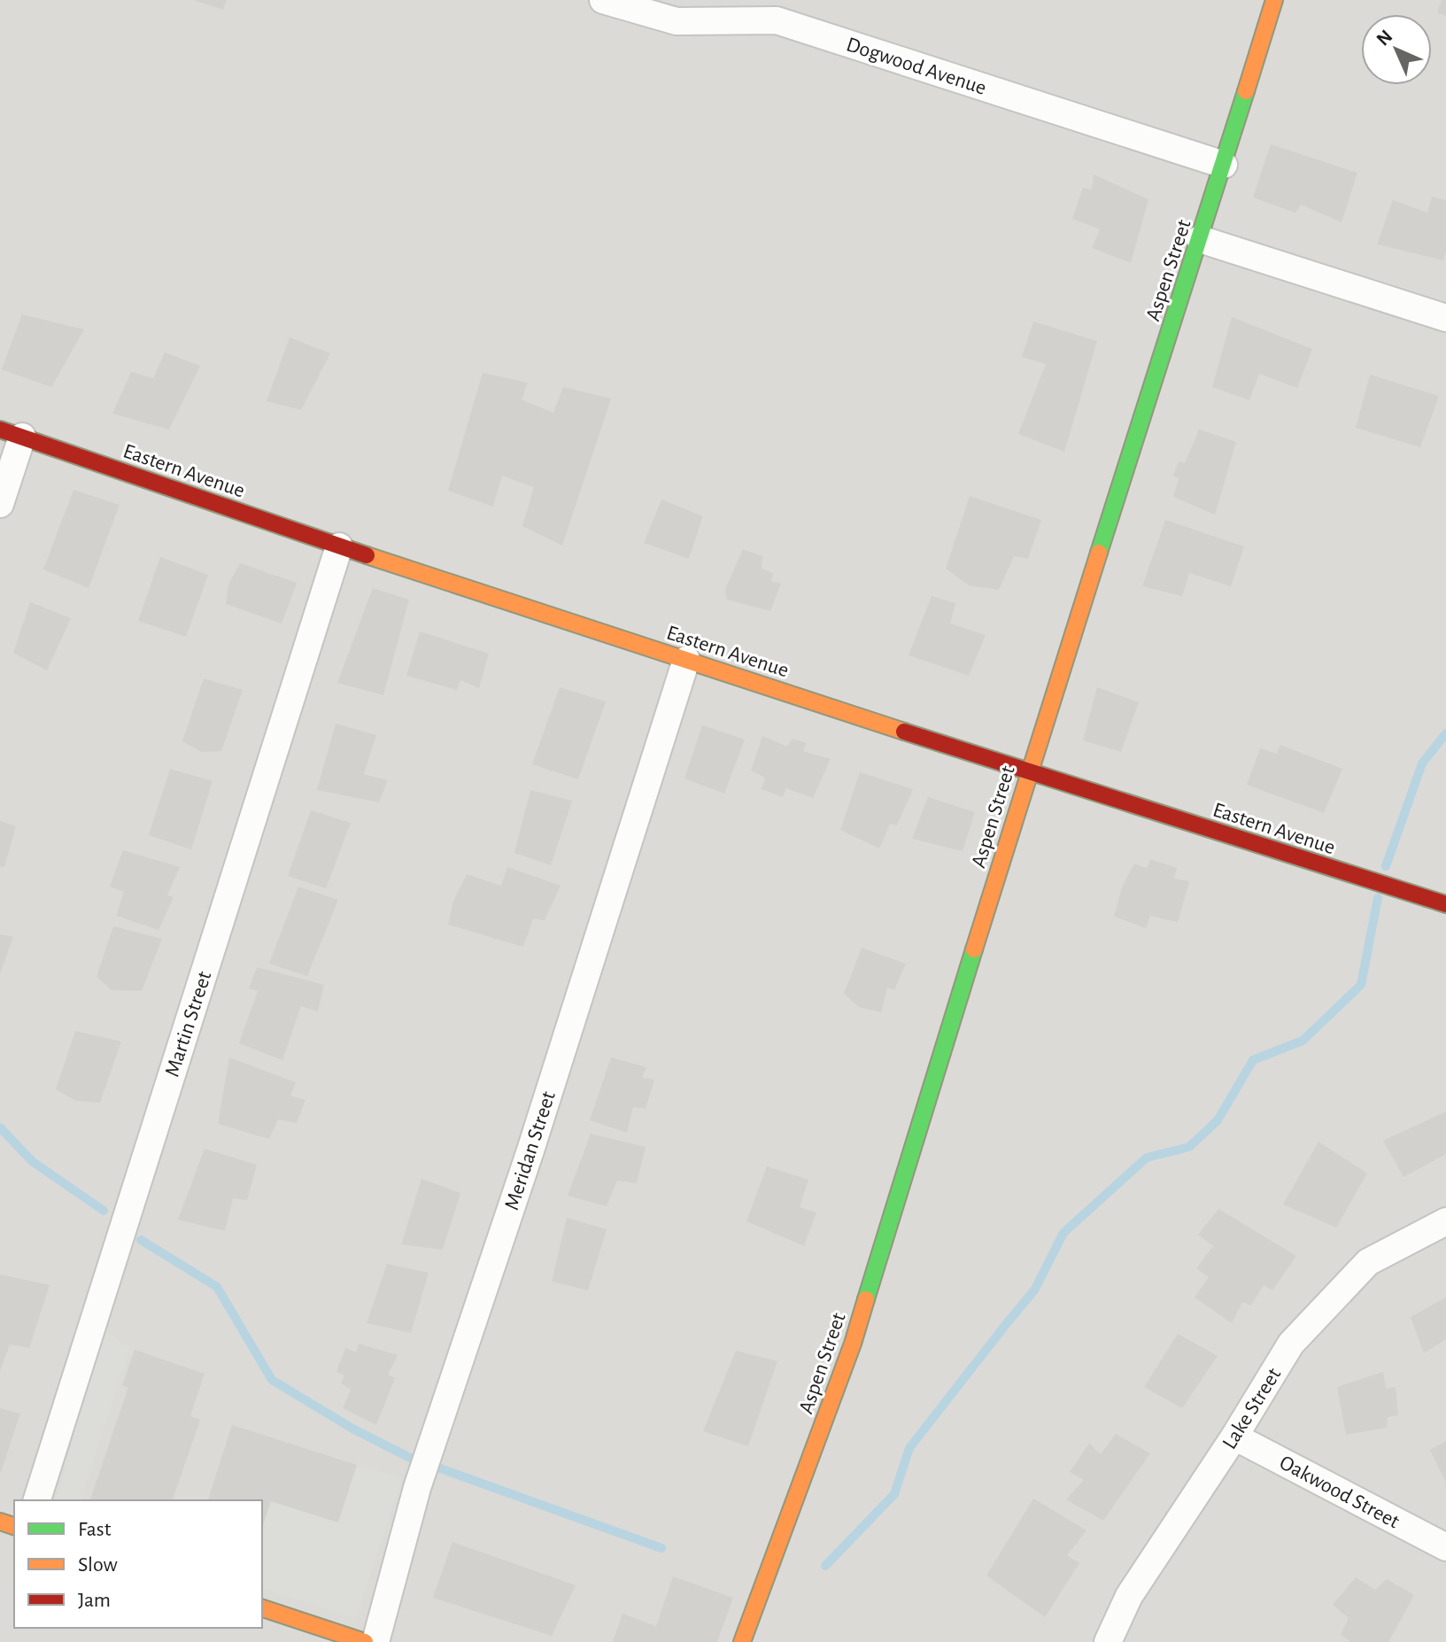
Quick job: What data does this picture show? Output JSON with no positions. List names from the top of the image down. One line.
{"streets":{"street":["Dogwood Avenue","Aspen Street","Eastern Avenue","Martin Street","Meridan Street","Lake Street","Oakwood Street"]},"crossings":[["Dogwood Avenue","Aspen Street"],["Aspen Street","Eastern Avenue"],["Eastern Avenue","Martin Street"],["Eastern Avenue","Meridan Street"],["Lake Street","Oakwood Street"]],"legend":["Fast","Slow","Jam"],"north":"top left"}
